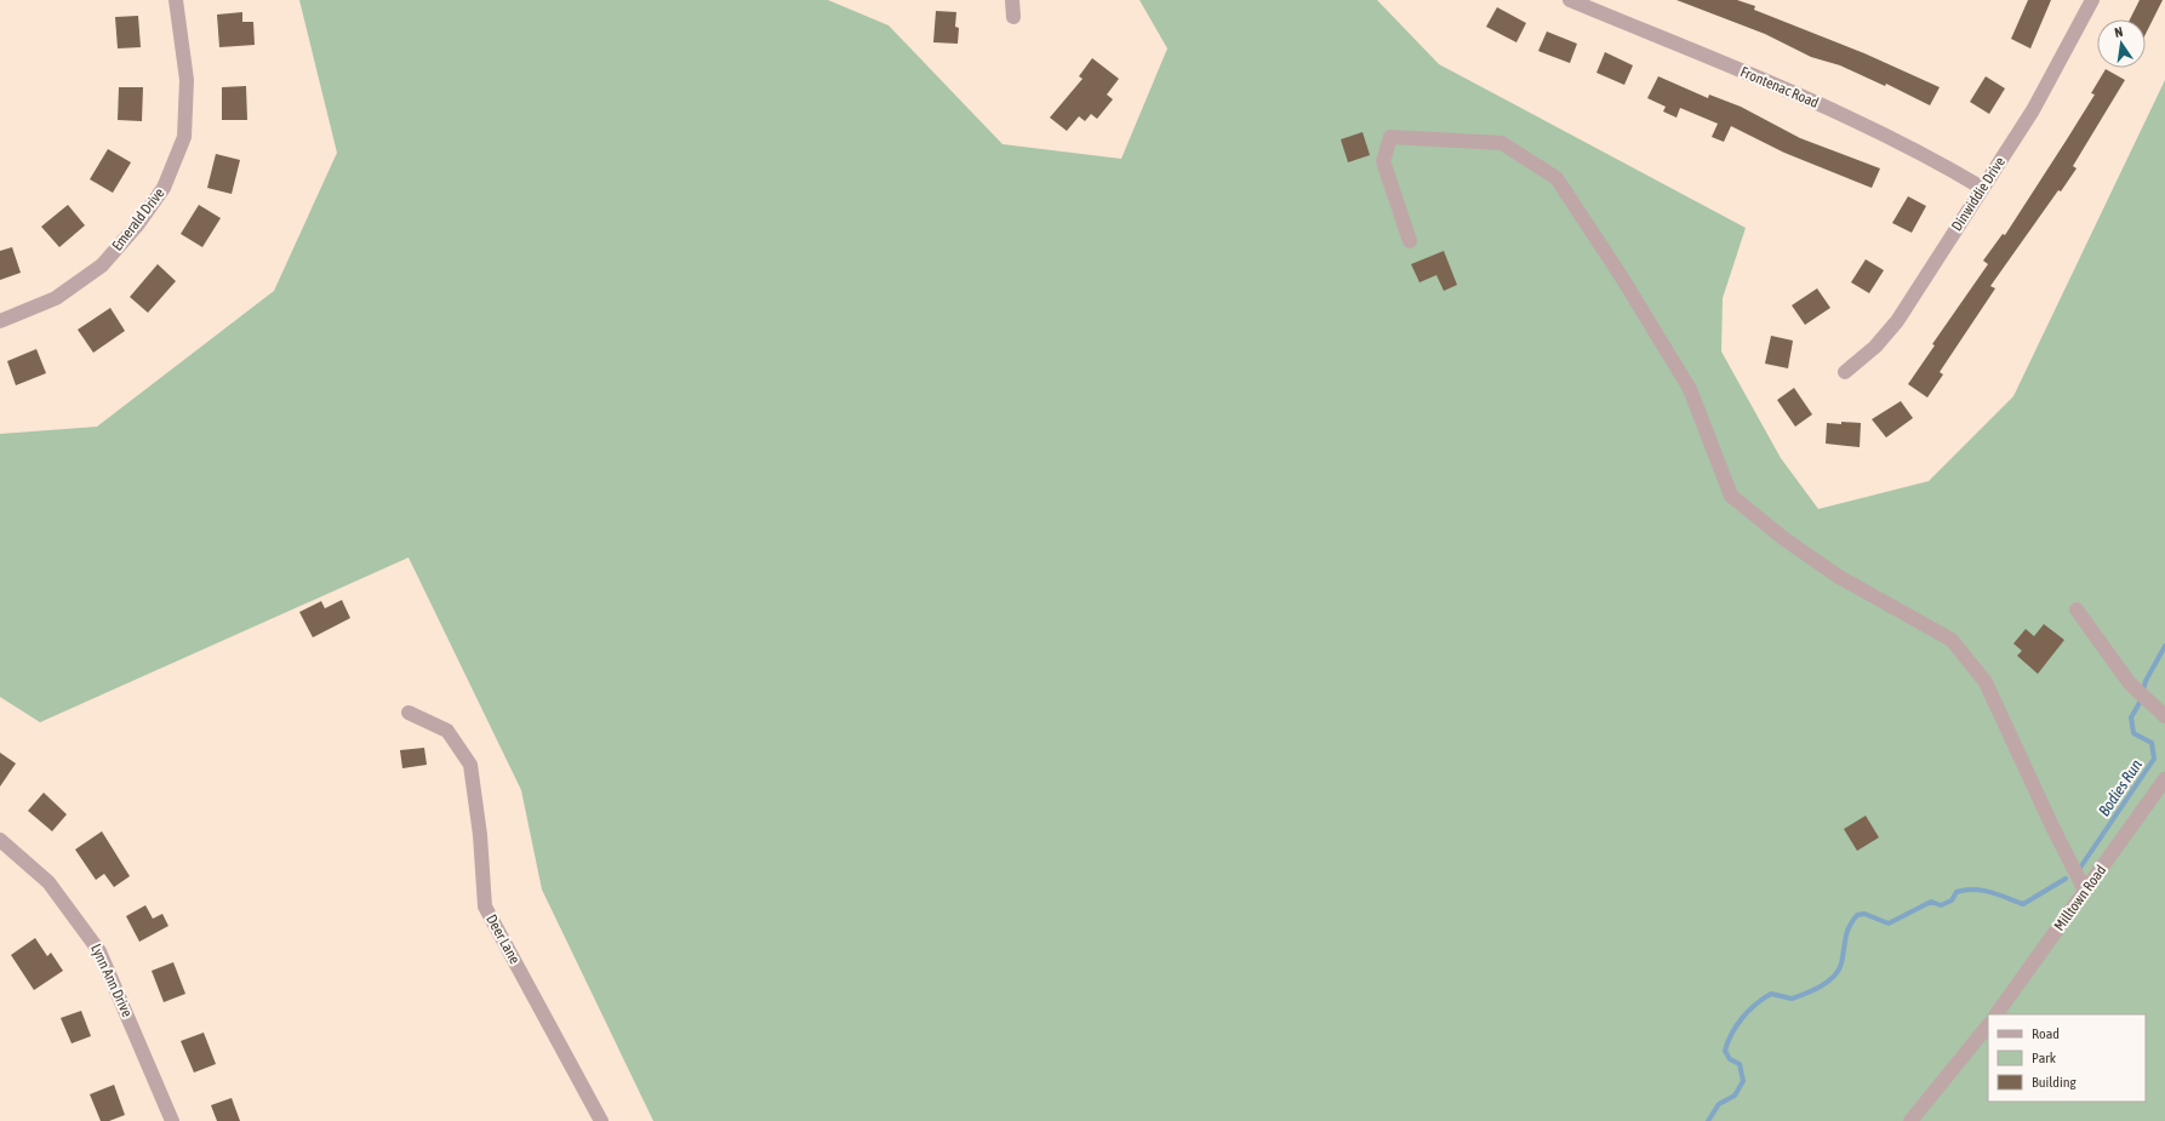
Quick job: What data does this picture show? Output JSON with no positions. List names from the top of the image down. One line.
{"streets":{"street":["Frontenac Road","Dinwiddie Drive","Emerald Drive","Milltown Road","Deer Lane","Lynn Ann Drive"]},"crossings":[["Frontenac Road","Dinwiddie Drive"]],"water":["Bodies Run"],"legend":["Road","Park","Building"],"north":"top"}
